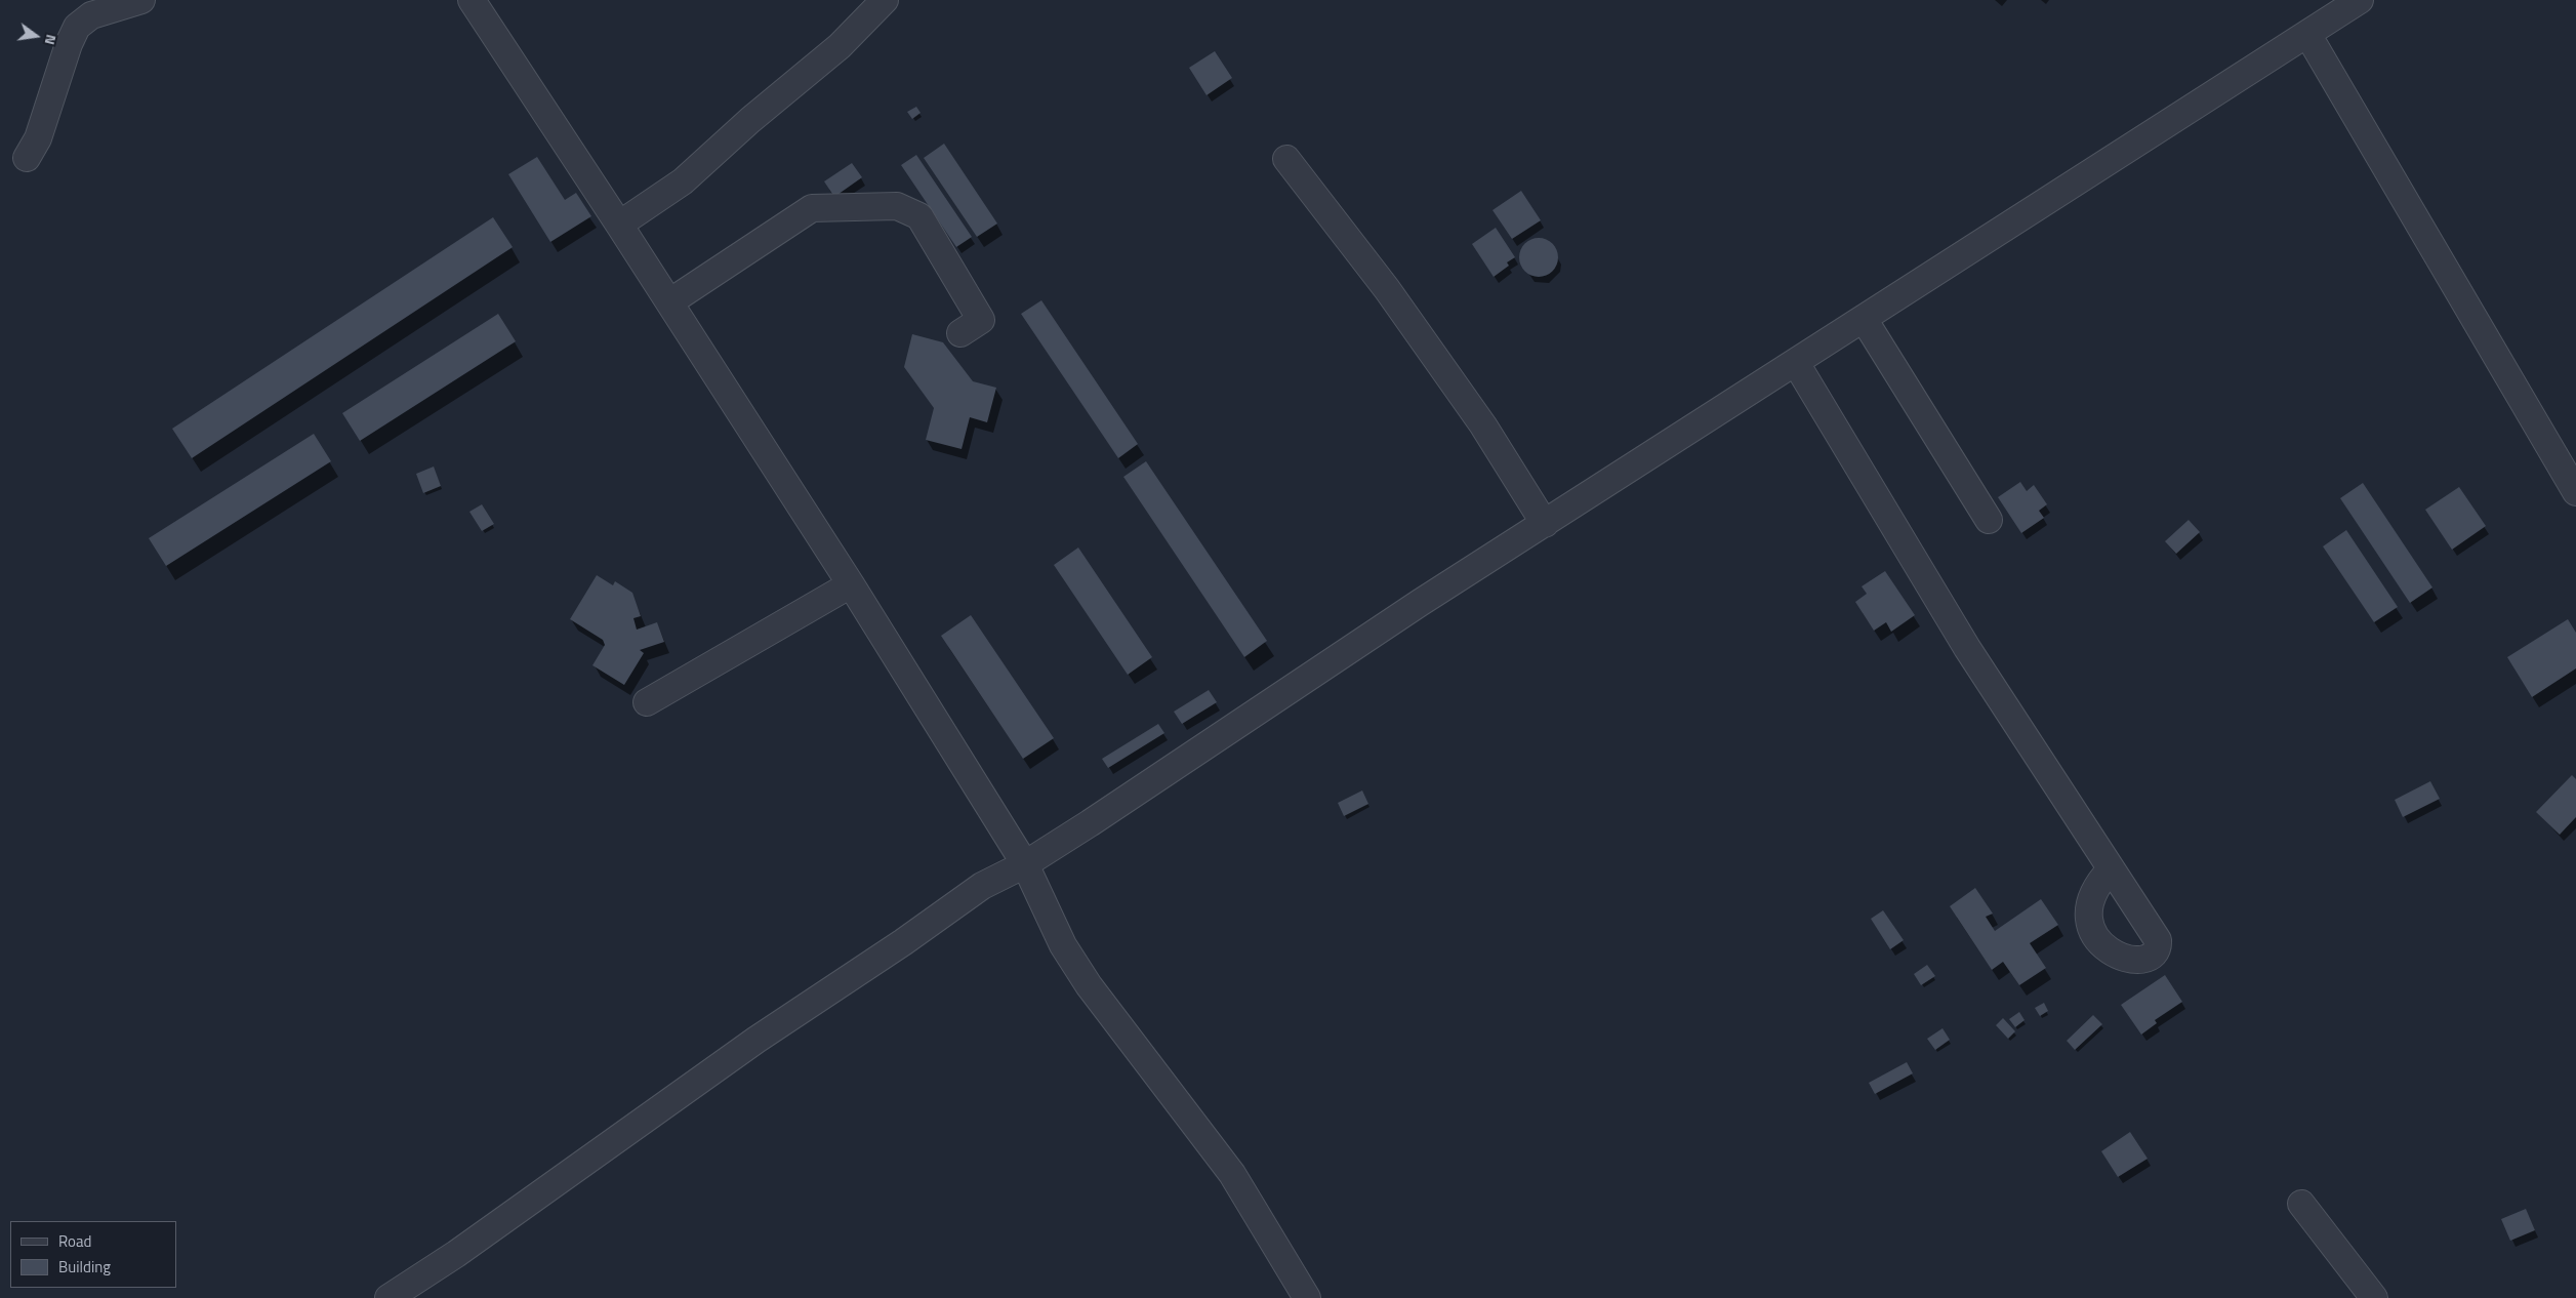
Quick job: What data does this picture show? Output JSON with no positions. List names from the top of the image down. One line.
{"legend":["Road","Building"],"north":"right"}
